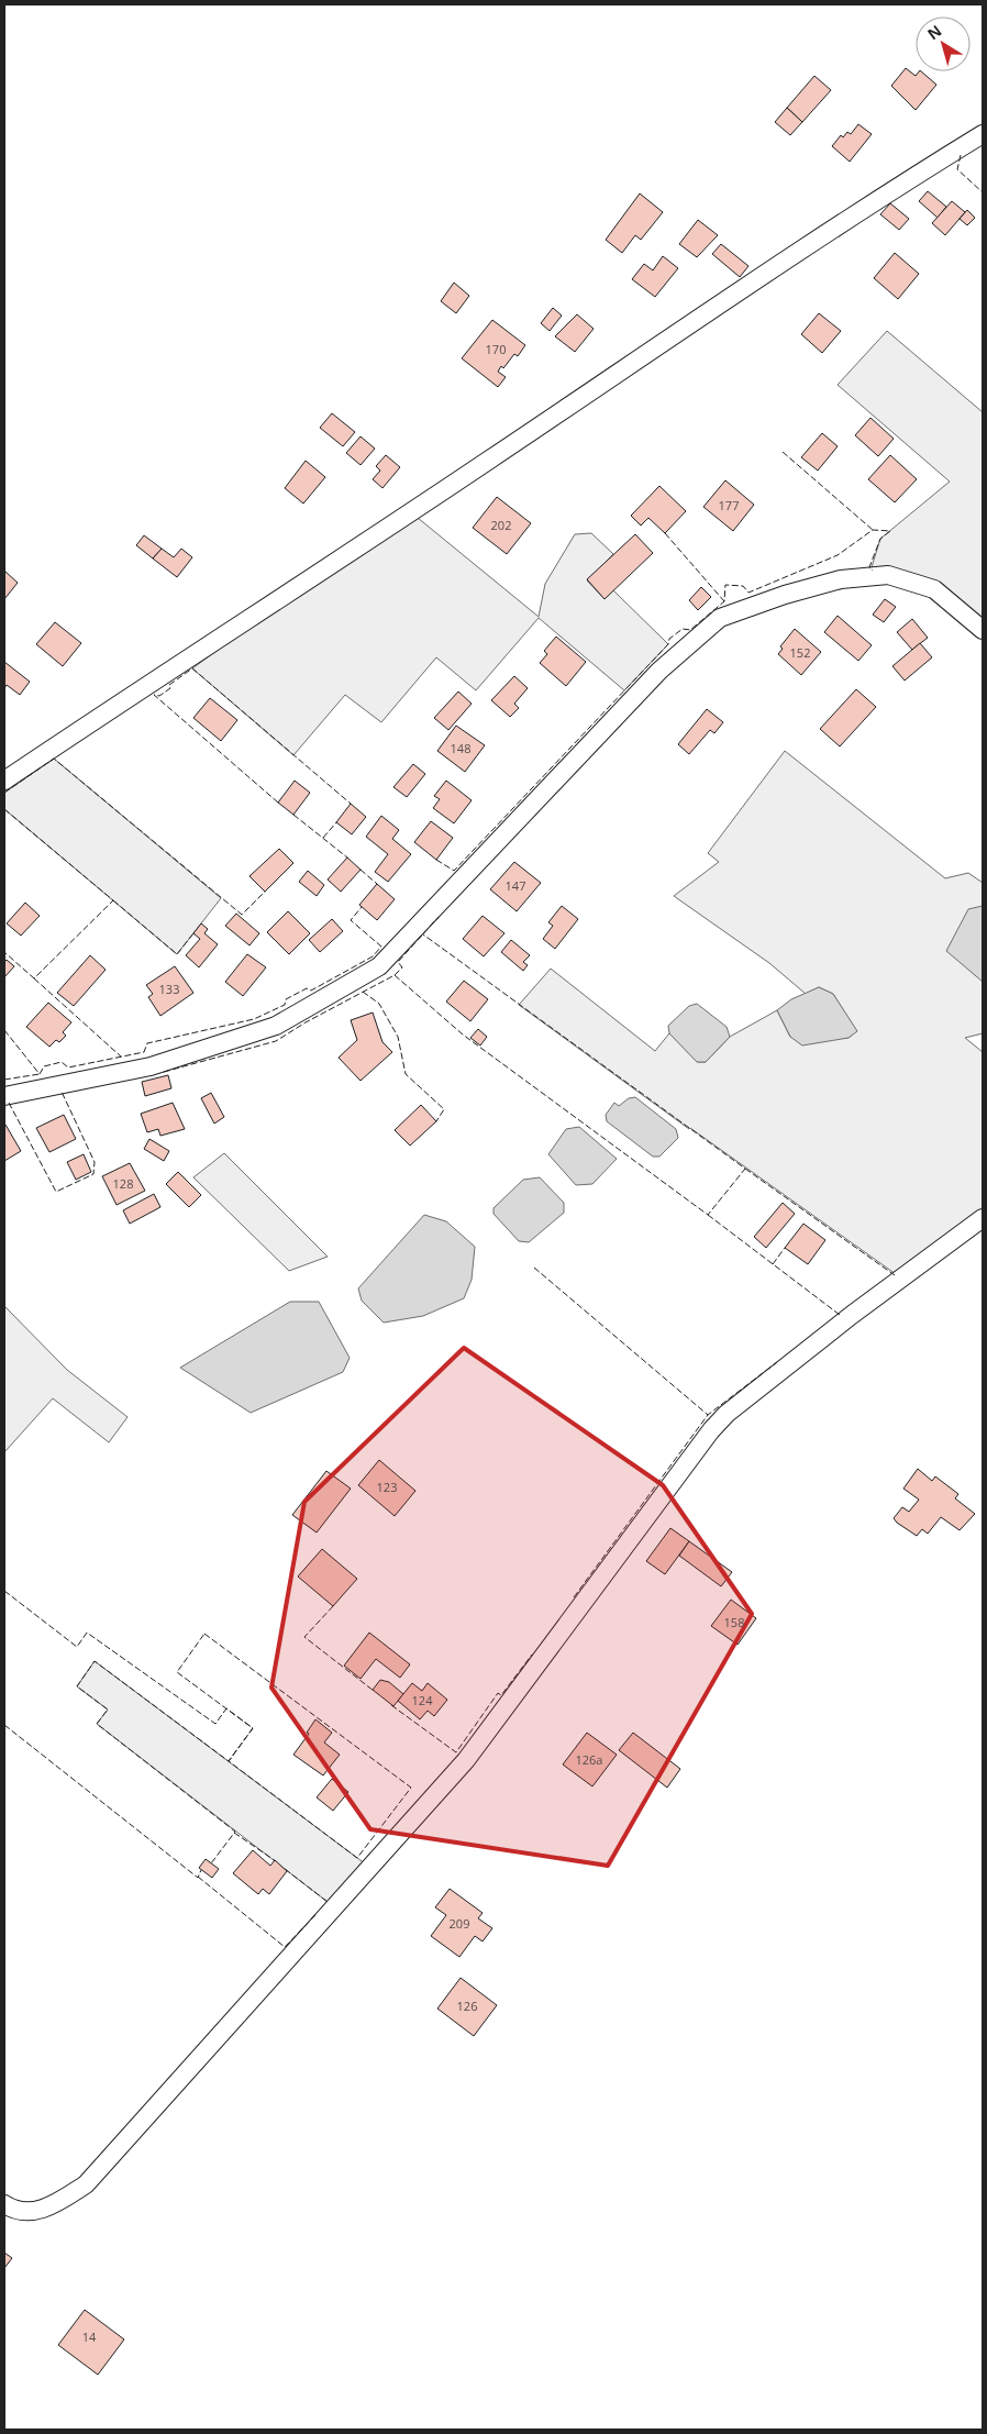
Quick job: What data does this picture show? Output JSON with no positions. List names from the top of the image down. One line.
{"house_numbers":["170","177","202","152","148","147","133","128","123","158","124","126a","209","126","14"],"north":"top left"}
